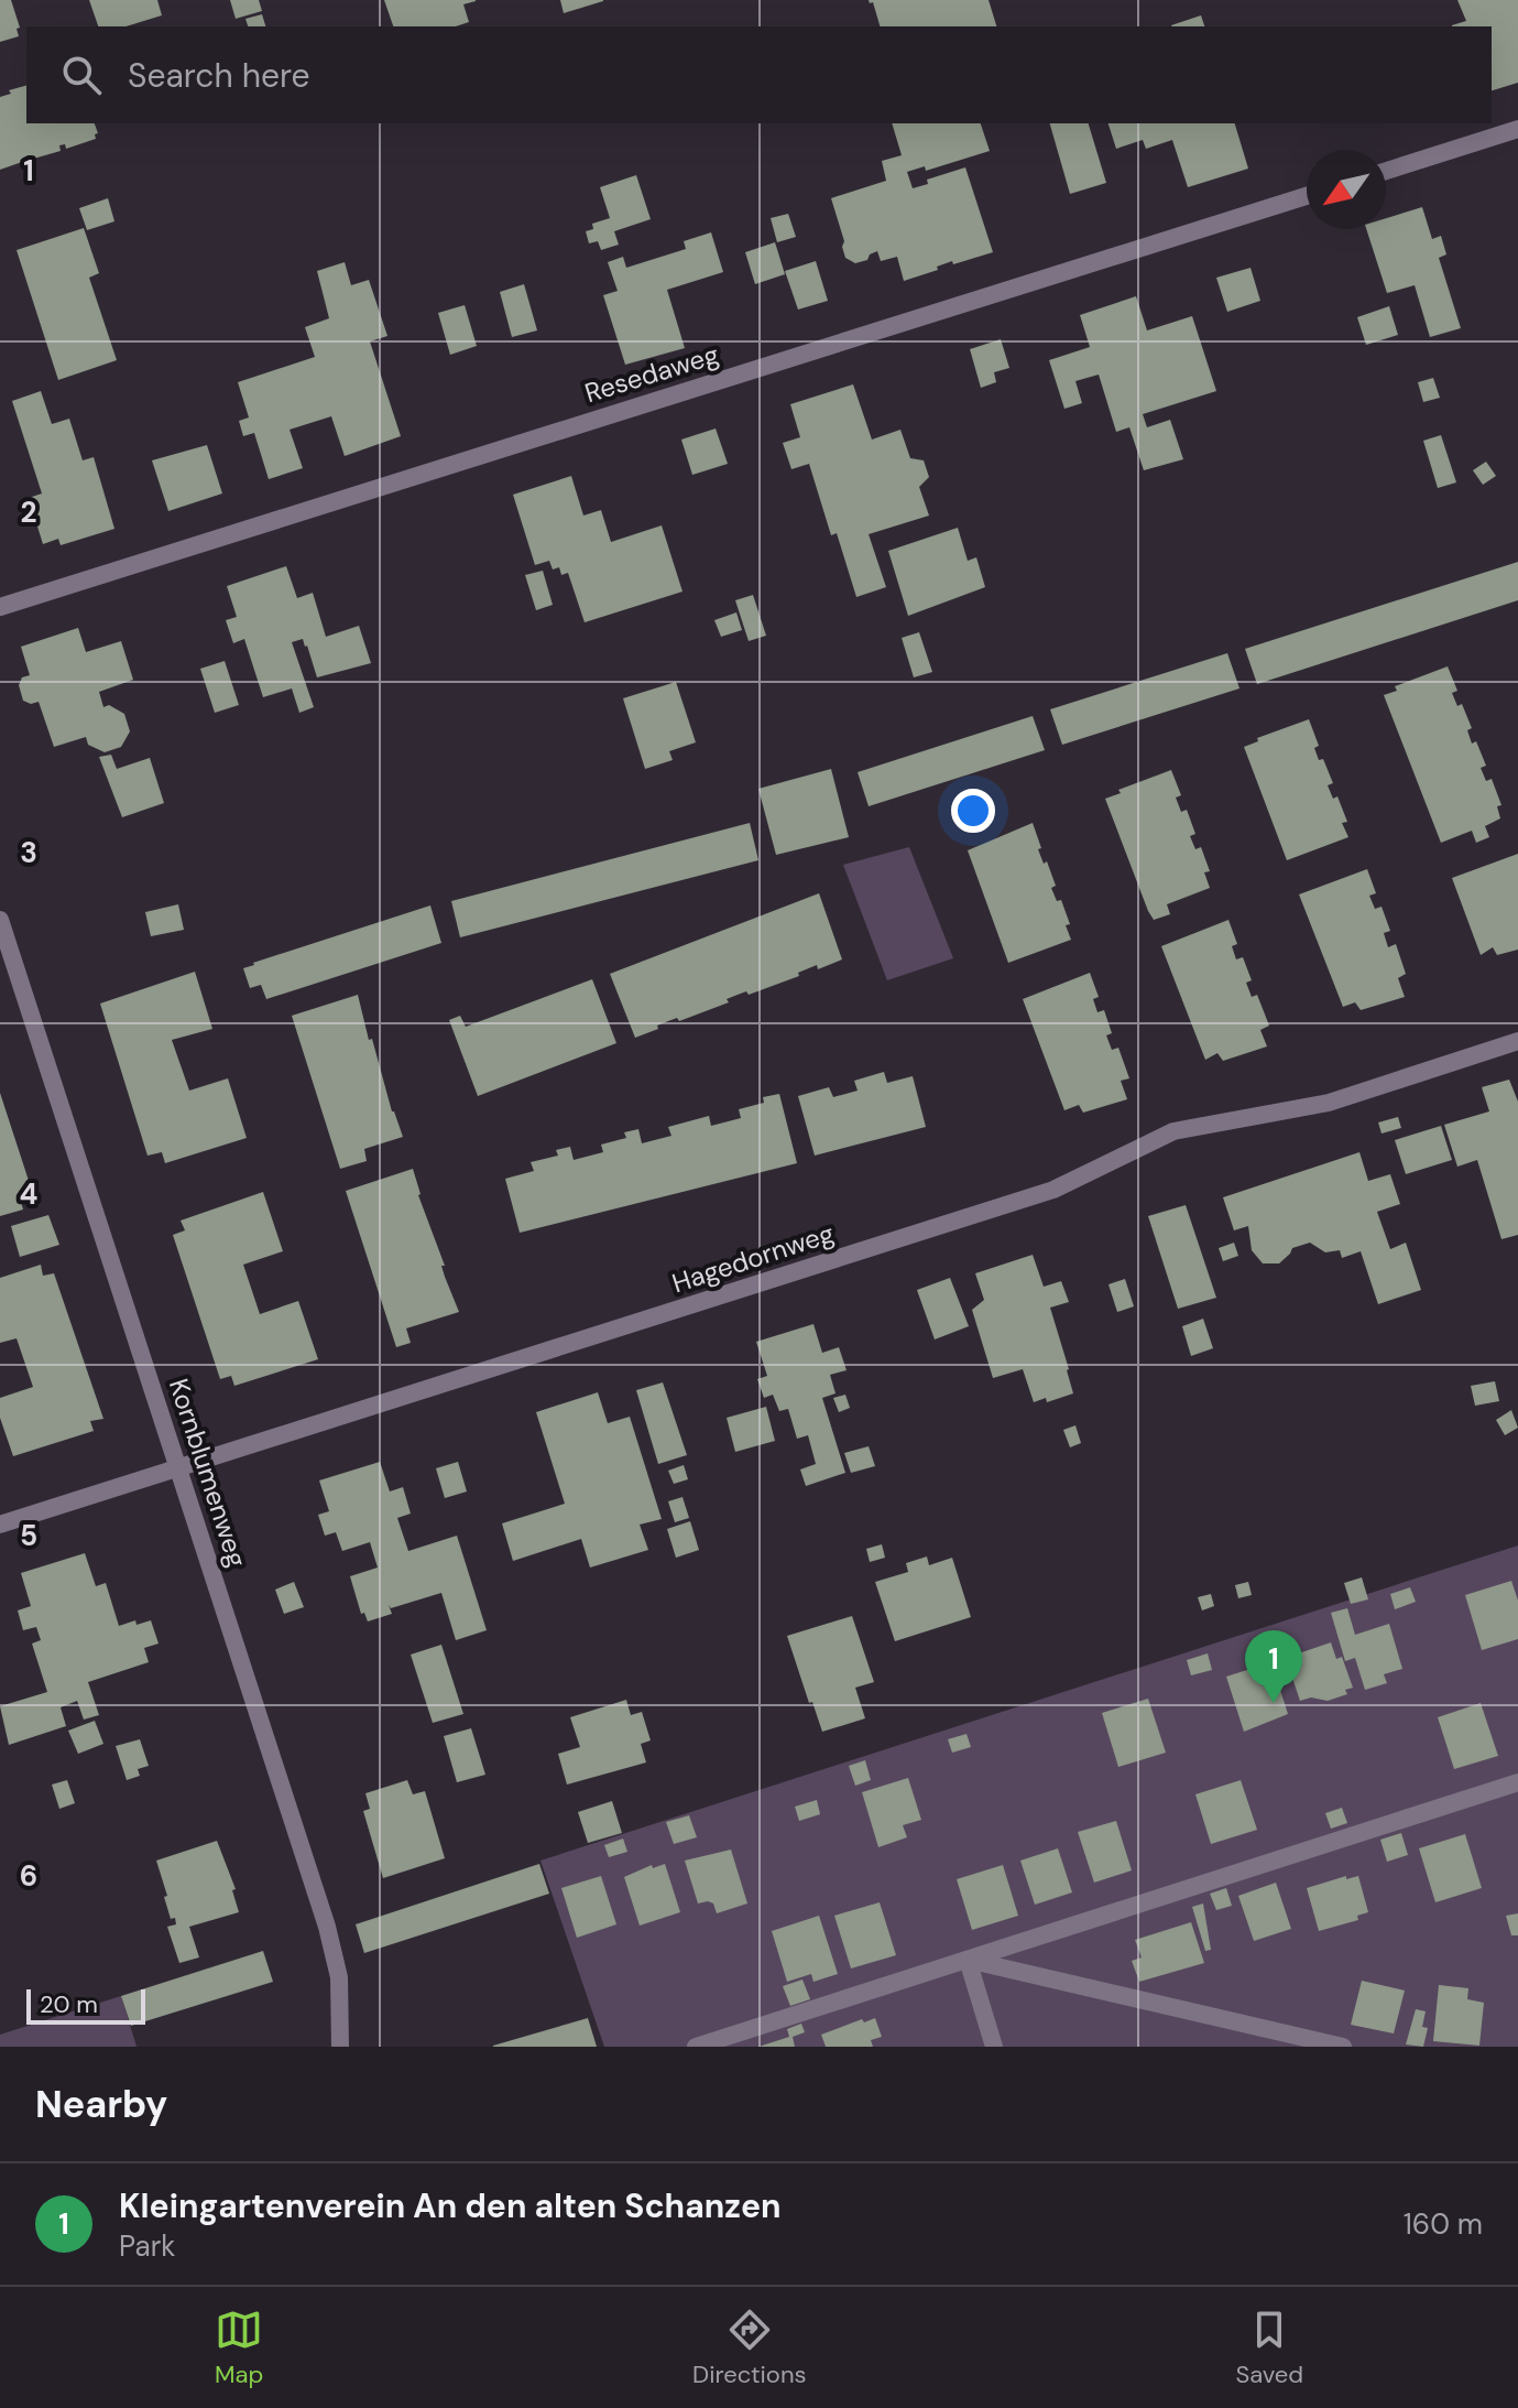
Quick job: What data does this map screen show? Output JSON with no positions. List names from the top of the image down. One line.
{"streets":{"street":["Resedaweg","Hagedornweg","Kornblumenweg"]},"crossings":[["Hagedornweg","Kornblumenweg"]],"scale_bar":"20 m","north":"bottom left","page":{"search":"Search here","pins":"1","scale":"20 m","heading":"Nearby","list":[{"mark":"1","name":"Kleingartenverein An den alten Schanzen","note":"Park","value":"160 m"}],"nav":["Map","Directions","Saved"]},"grid":{"rows":["1","2","3","4","5","6"]}}
